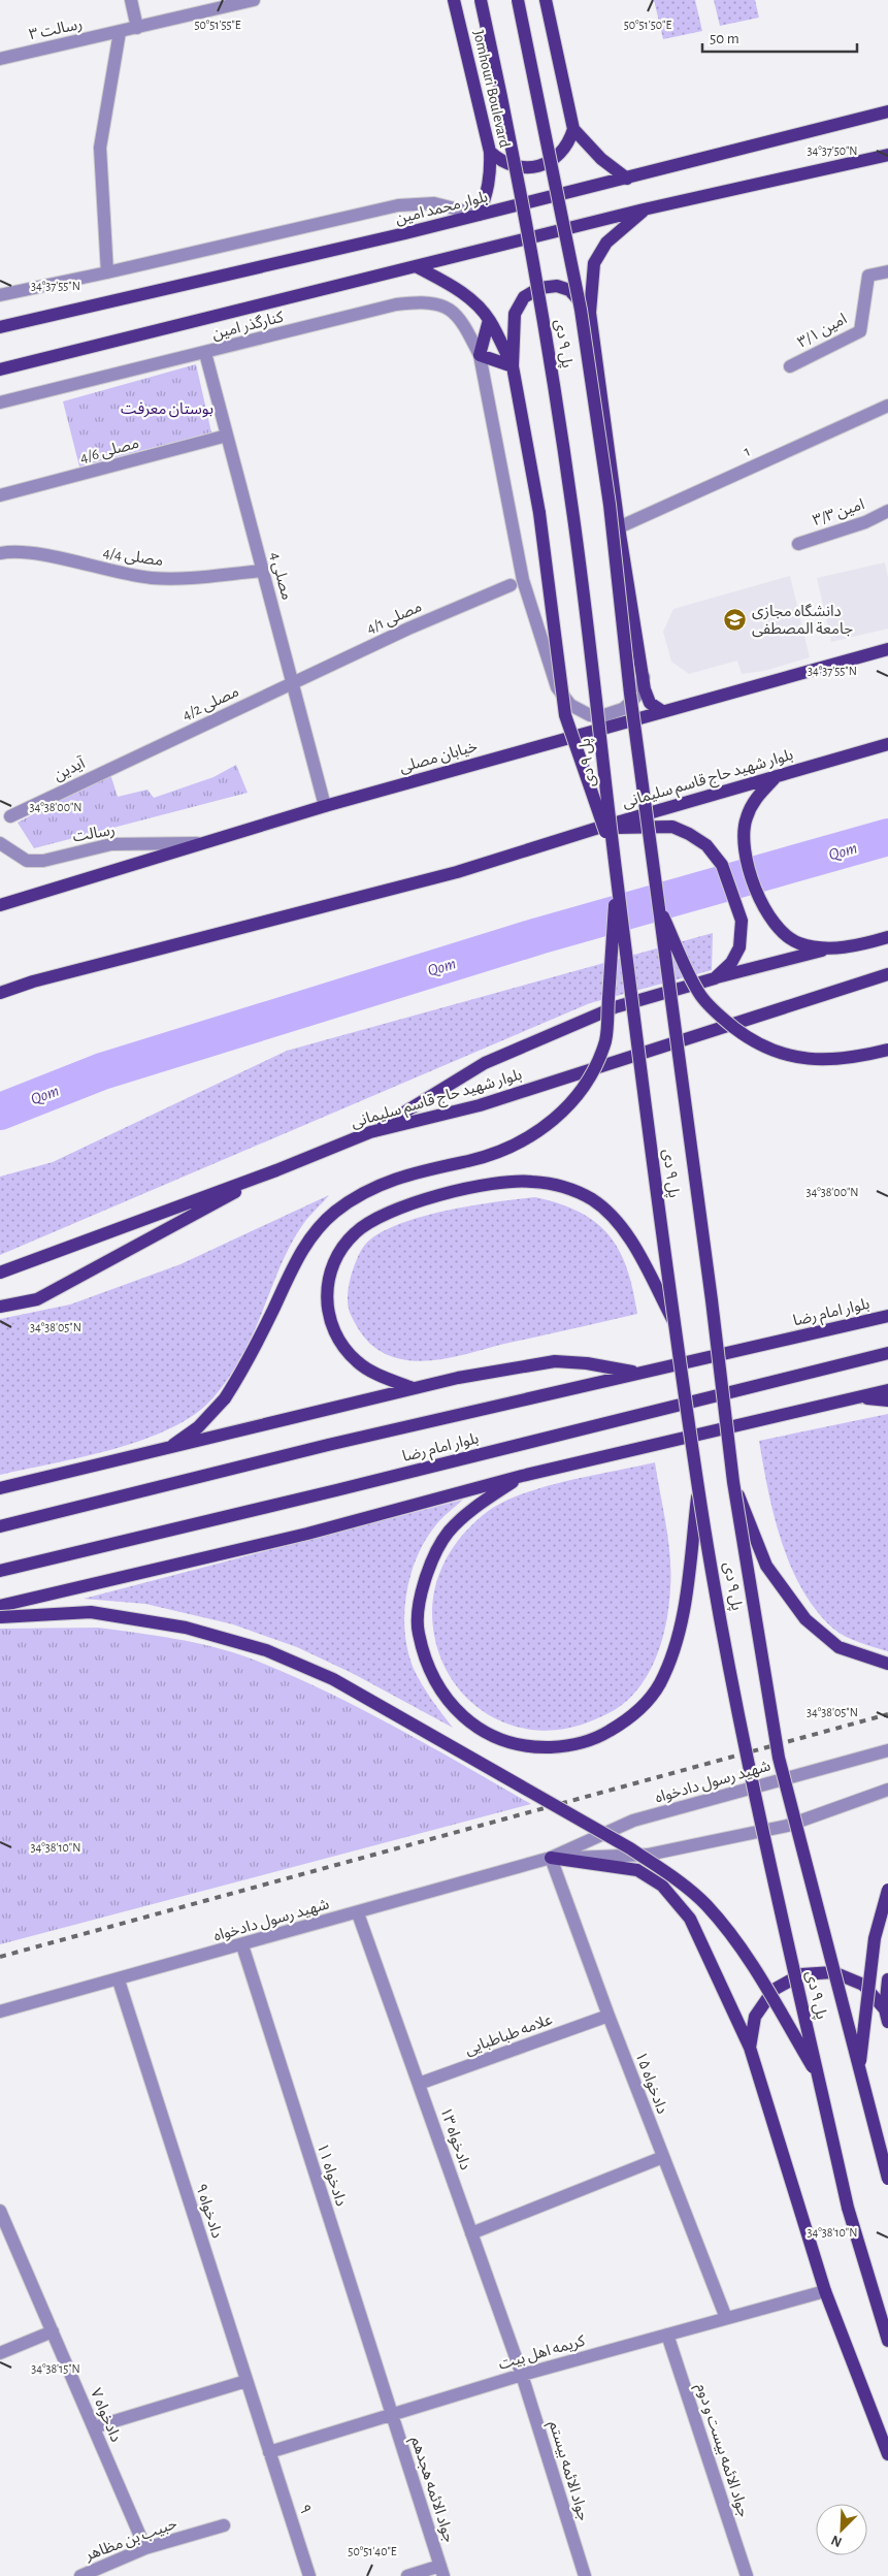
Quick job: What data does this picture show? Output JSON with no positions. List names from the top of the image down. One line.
{"streets":{"main road":["Jomhouri Boulevard","بلوار محمد امین","پل ۹ دی","خیابان مصلی","بلوار شهید حاج قاسم سلیمانی","بلوار امام رضا"],"street":["رسالت ۳","کنارگذر امین","امین ۳/۱","مصلی 4/6","1","امین ۳/۳","مصلی 4/4","مصلی 4","مصلی 4/1","مصلی 4/2","آیدین","رسالت","شهید رسول دادخواه","علامه طباطبایی","دادخواه ۱۵","دادخواه ۱۳","دادخواه ۱۱","دادخواه ۹","کریمه اهل بیت","دادخواه ۷","جواد الائمه بیست و دوم","جواد الائمه بیستم","جواد الائمه هجدهم","۹","حبیب بن مظاهر"]},"crossings":[["Jomhouri Boulevard","بلوار محمد امین"],["کنارگذر امین","مصلی 4"],["مصلی 4/6","مصلی 4"],["مصلی 4/4","مصلی 4"],["مصلی 4","مصلی 4/1"],["مصلی 4","مصلی 4/2"],["مصلی 4","خیابان مصلی"],["مصلی 4/1","مصلی 4/2"],["مصلی 4/2","آیدین"],["خیابان مصلی","رسالت"],["شهید رسول دادخواه","دادخواه ۱۵"],["شهید رسول دادخواه","دادخواه ۱۳"],["شهید رسول دادخواه","دادخواه ۱۱"],["شهید رسول دادخواه","دادخواه ۹"],["علامه طباطبایی","دادخواه ۱۵"],["علامه طباطبایی","دادخواه ۱۳"],["دادخواه ۱۵","کریمه اهل بیت"],["دادخواه ۱۳","کریمه اهل بیت"],["دادخواه ۱۳","جواد الائمه بیستم"],["دادخواه ۱۱","کریمه اهل بیت"],["دادخواه ۱۱","جواد الائمه هجدهم"],["دادخواه ۹","کریمه اهل بیت"],["دادخواه ۹","۹"],["کریمه اهل بیت","جواد الائمه بیست و دوم"],["کریمه اهل بیت","جواد الائمه بیستم"],["کریمه اهل بیت","جواد الائمه هجدهم"],["کریمه اهل بیت","۹"],["دادخواه ۷","حبیب بن مظاهر"]],"water":["Qom"],"parks":["بوستان معرفت"],"places":{"school or university":["دانشگاه مجازی جامعة المصطفی"]},"scale_bar":"50 m","north":"bottom left","coordinates":["50°51'55\"E","50°51'50\"E","34°37'50\"N","34°37'55\"N","34°38'00\"N","34°38'05\"N","34°38'10\"N","34°38'15\"N","50°51'40\"E"]}
